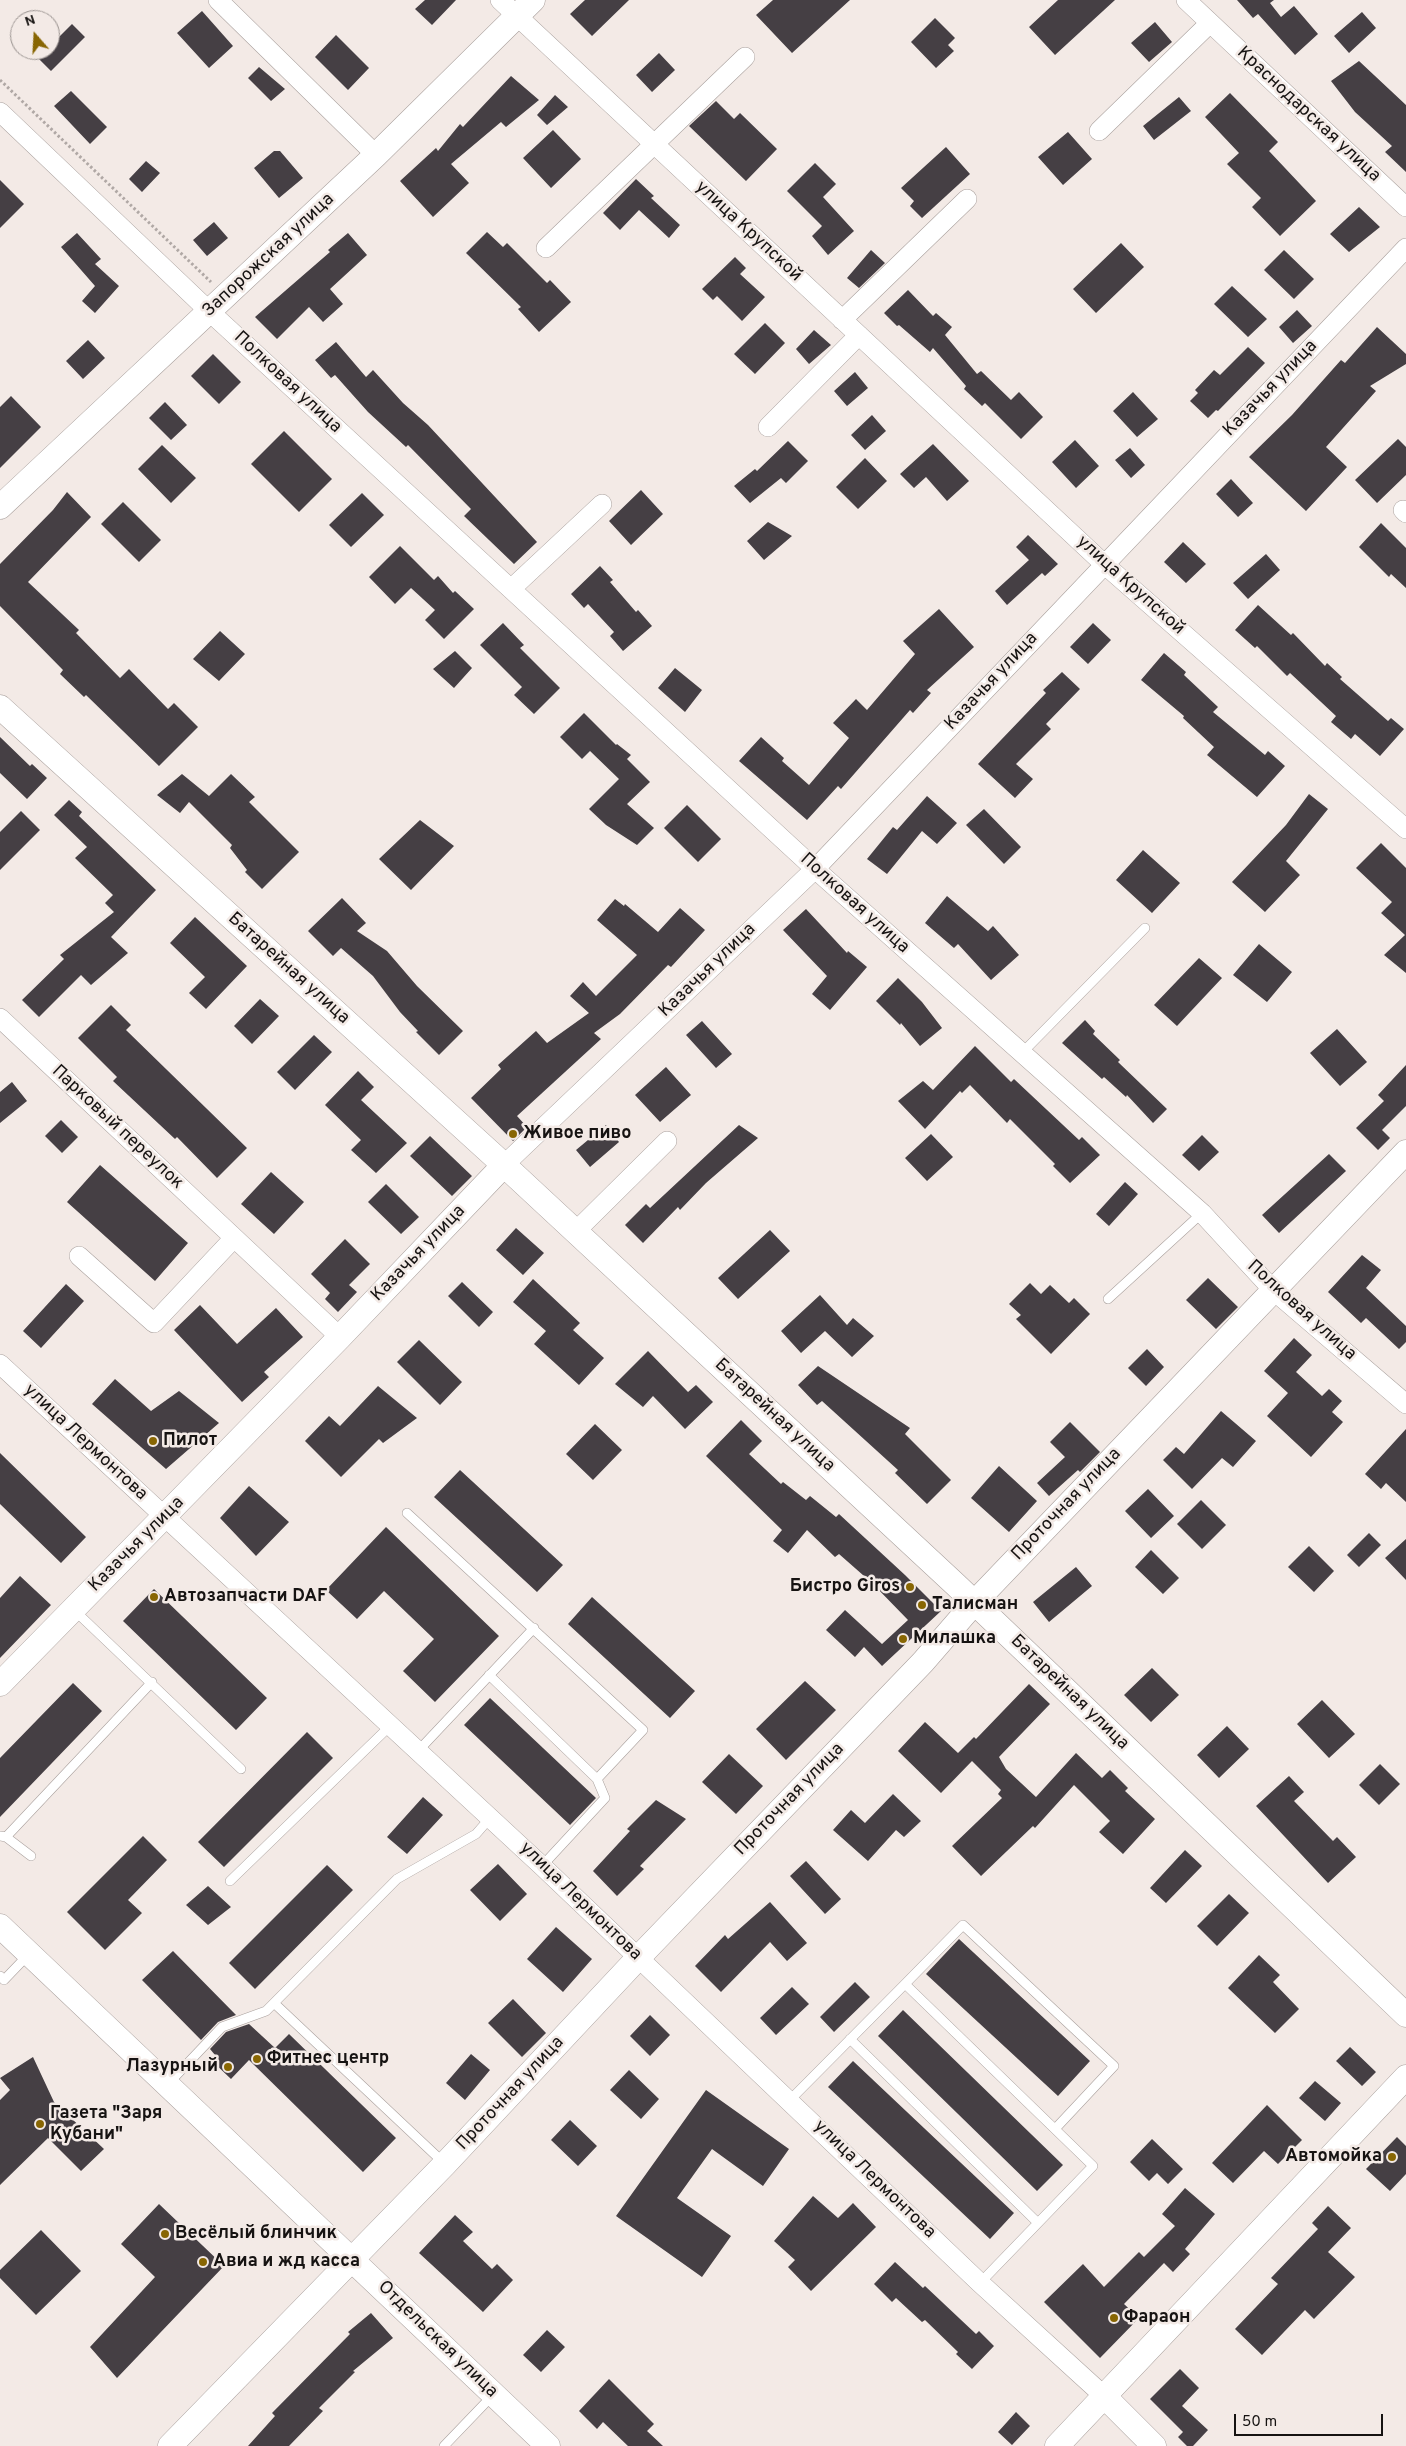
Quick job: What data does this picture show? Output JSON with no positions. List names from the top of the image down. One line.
{"streets":{"street":["Краснодарская улица","улица Крупской","Запорожская улица","Полковая улица","Казачья улица","Батарейная улица","Парковый переулок","улица Лермонтова","Проточная улица","Отдельская улица"]},"crossings":[["улица Крупской","Запорожская улица"],["улица Крупской","Казачья улица"],["Запорожская улица","Полковая улица"],["Полковая улица","Казачья улица"],["Полковая улица","Проточная улица"],["Казачья улица","Батарейная улица"],["Казачья улица","Парковый переулок"],["Казачья улица","улица Лермонтова"],["Батарейная улица","Проточная улица"],["улица Лермонтова","Проточная улица"],["Проточная улица","Отдельская улица"]],"places":["Живое пиво","Пилот","Бистро Giros","Автозапчасти DAF","Талисман","Милашка","Фитнес центр","Лазурный","Газета \"Заря Кубани\"","Автомойка","Весёлый блинчик","Авиа и жд касса","Фараон"],"scale_bar":"50 m","north":"top"}
